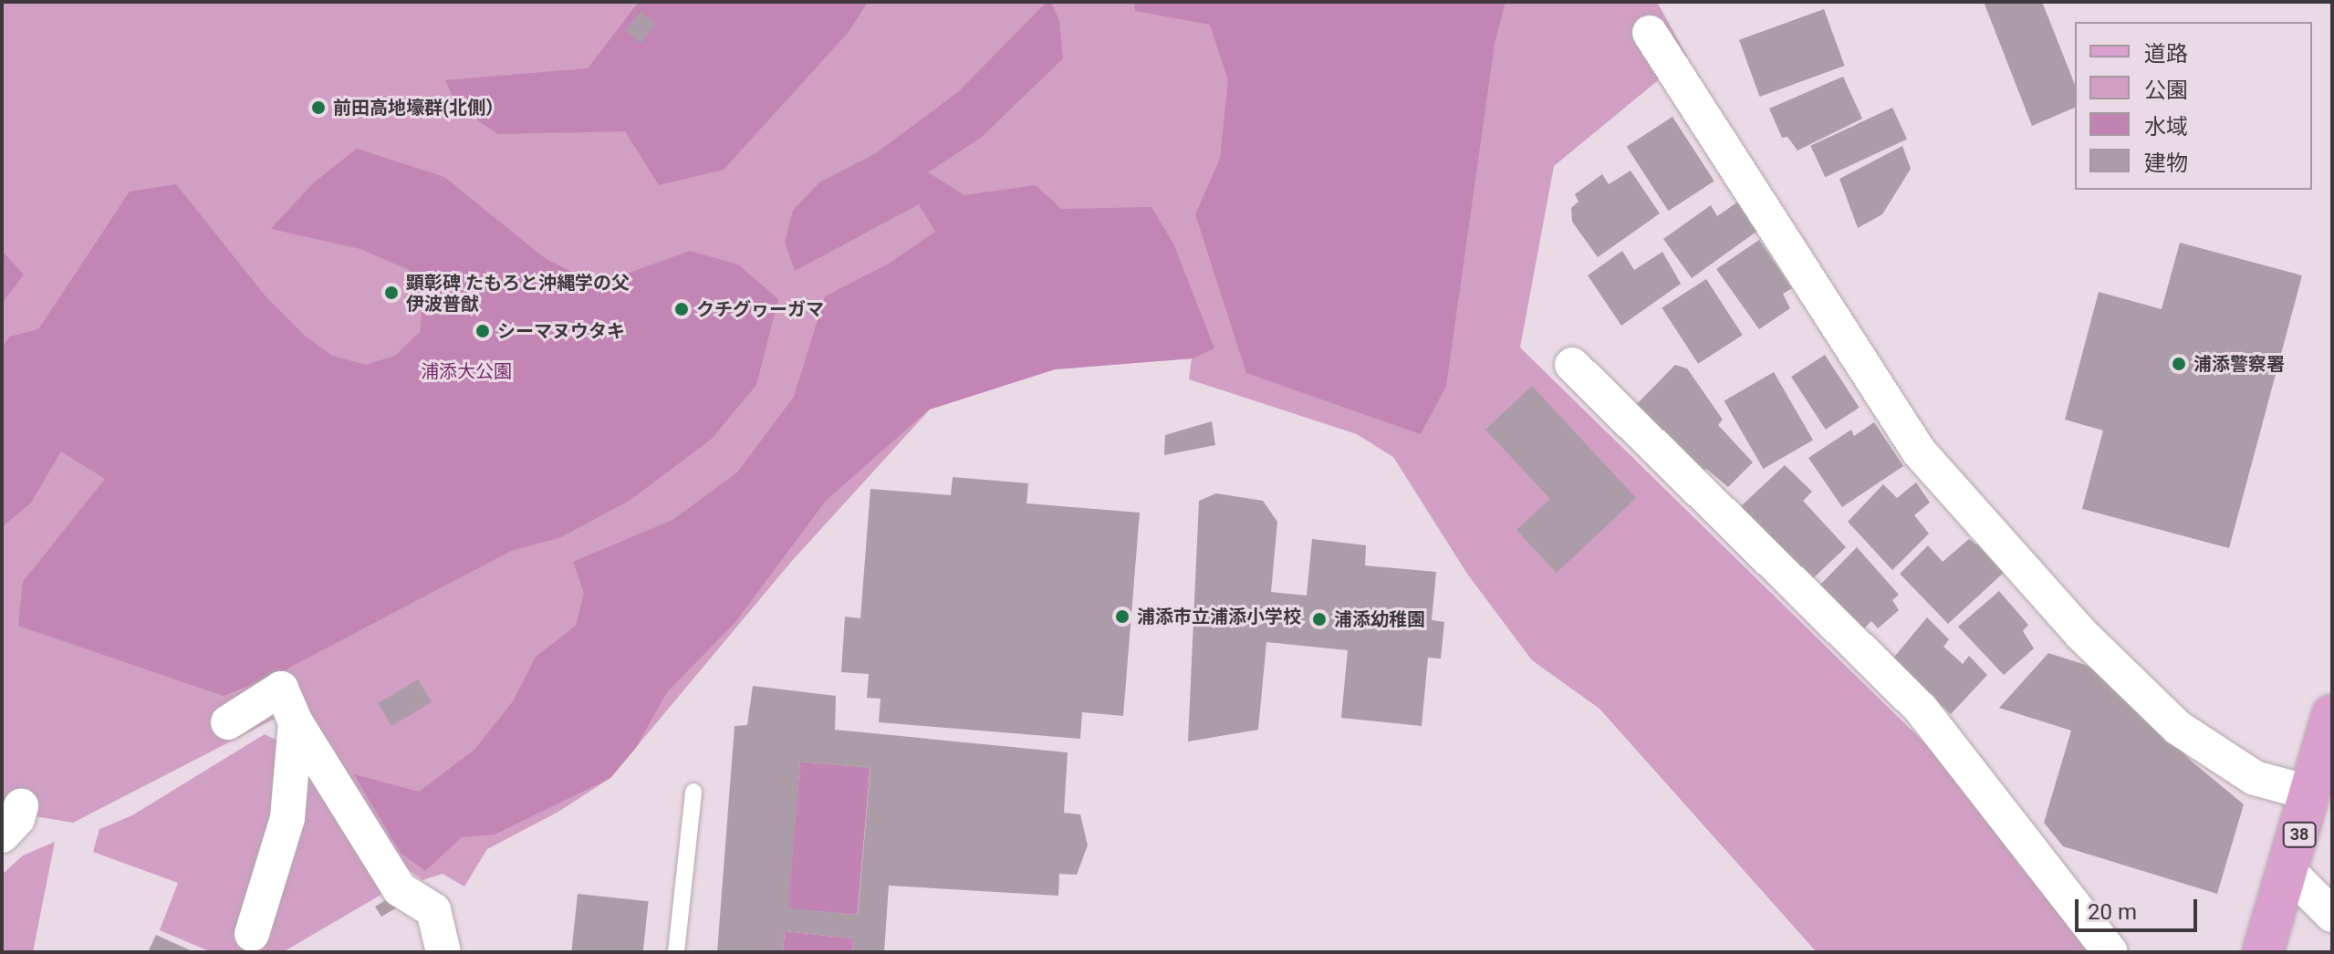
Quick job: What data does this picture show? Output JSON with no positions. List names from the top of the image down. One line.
{"streets":{"main road":["38"]},"parks":["浦添大公園"],"places":["前田高地壕群(北側）","顕彰碑 たもろと沖縄学の父 伊波普猷","クチグヮーガマ","シーマヌウタキ","浦添警察署","浦添市立浦添小学校","浦添幼稚園"],"legend":["道路","公園","水域","建物"],"scale_bar":"20 m"}
